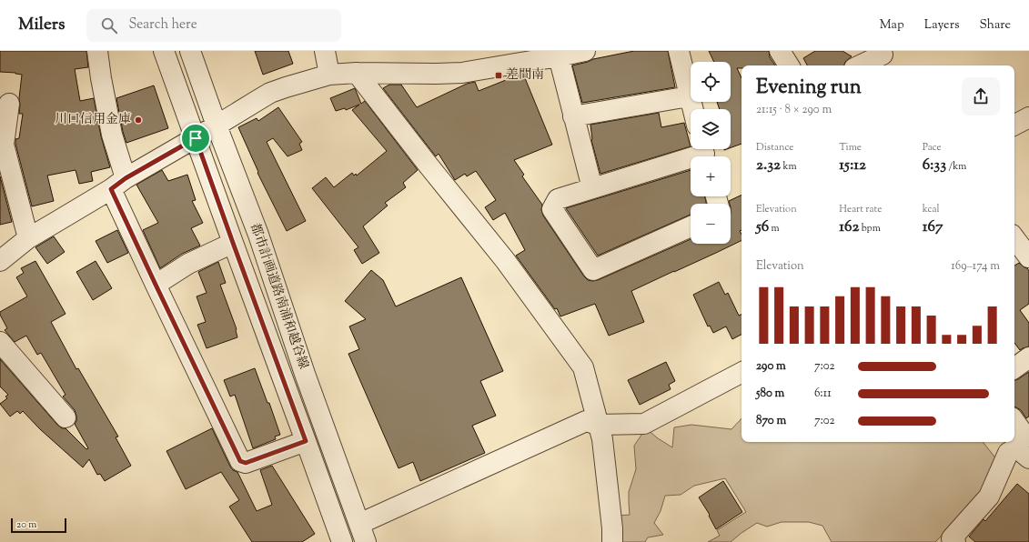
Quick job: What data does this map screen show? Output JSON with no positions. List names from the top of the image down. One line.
{"streets":{"street":["都市計画道路南浦和越谷線"]},"places":{"transit":["差間南"],"other":["川口信用金庫"]},"scale_bar":"20 m","page":{"header":"Milers","search":"Search here","nav":["Map","Layers","Share"],"map_buttons":["+","−"],"heading":["Evening run","21:15 · 8 × 290 m"],"stats":[["Distance","2.32 km"],["Time","15:12"],["Pace","6:33 /km"],["Elevation","56 m"],["Heart rate","162 bpm"],["kcal","167"]],"chart":["Elevation","169–174 m"],"list":[{"name":"290 m","note":"7:02"},{"name":"580 m","note":"6:11"},{"name":"870 m","note":"7:02"}],"scale":"20 m"}}
